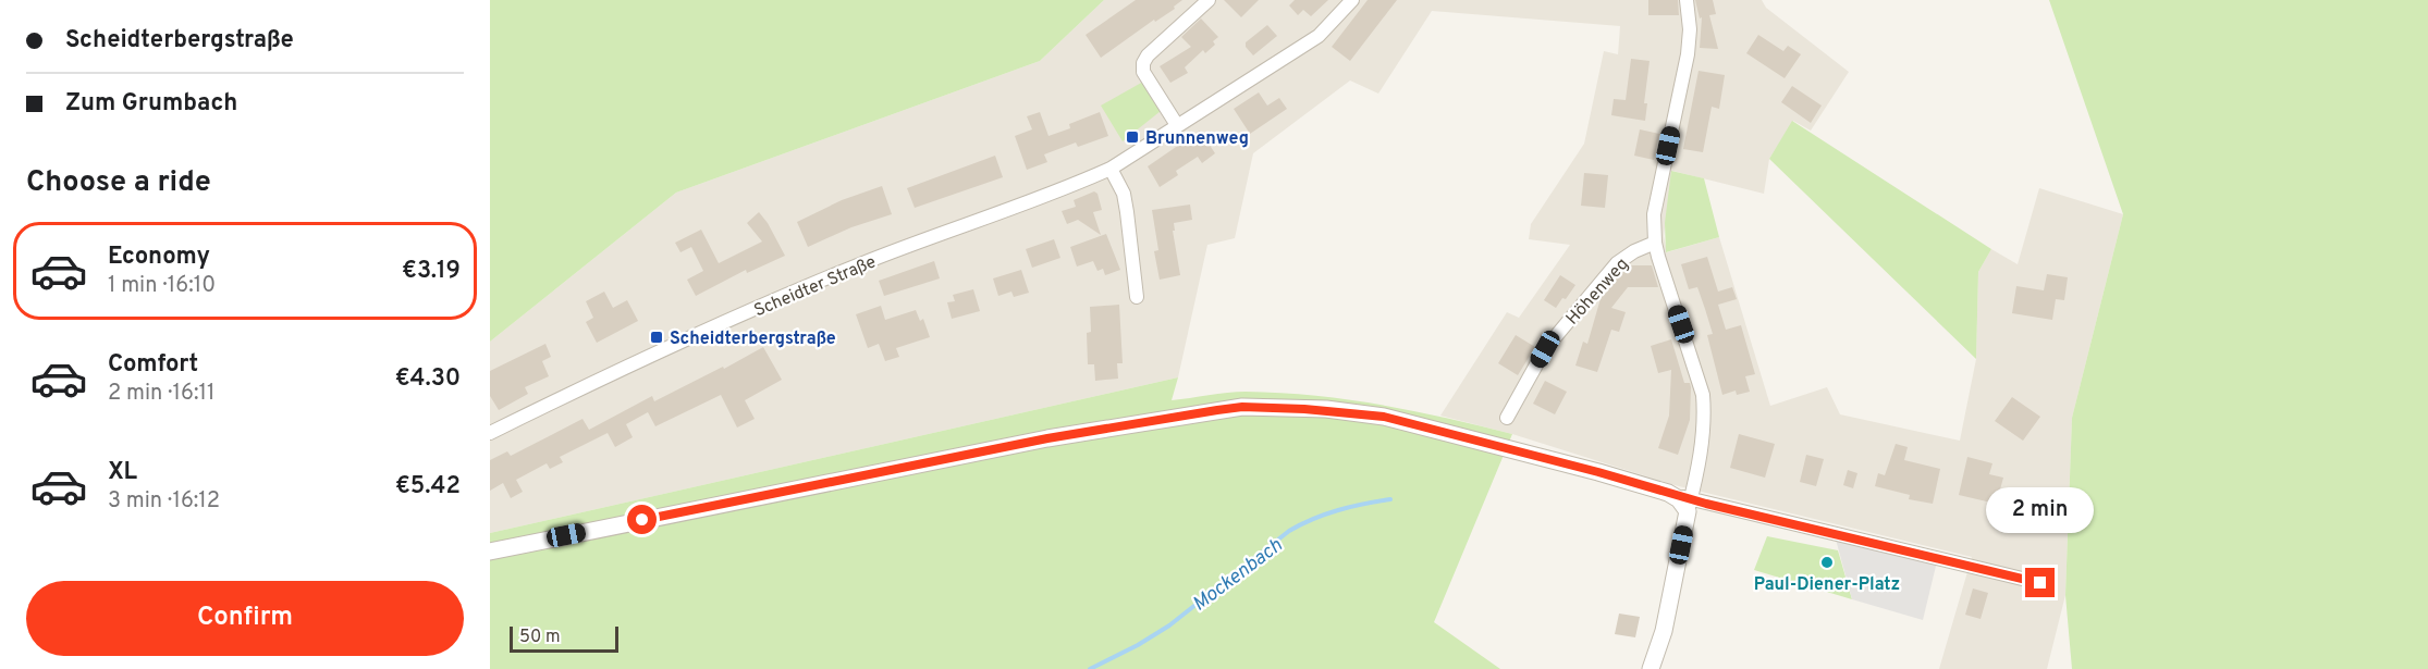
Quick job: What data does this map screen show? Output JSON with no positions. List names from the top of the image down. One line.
{"streets":{"street":["Scheidter Straße","Höhenweg"]},"water":["Mockenbach"],"places":{"transit":["Brunnenweg","Scheidterbergstraße"],"other":["Paul-Diener-Platz"]},"scale_bar":"50 m","page":{"banner":["Scheidterbergstraße","Zum Grumbach"],"heading":"Choose a ride","list":[{"name":"Economy","note":"1 min · 16:10","value":"€3.19"},{"name":"Comfort","note":"2 min · 16:11","value":"€4.30"},{"name":"XL","note":"3 min · 16:12","value":"€5.42"}],"bubble":"2 min","buttons":"Confirm","scale":"50 m"}}
